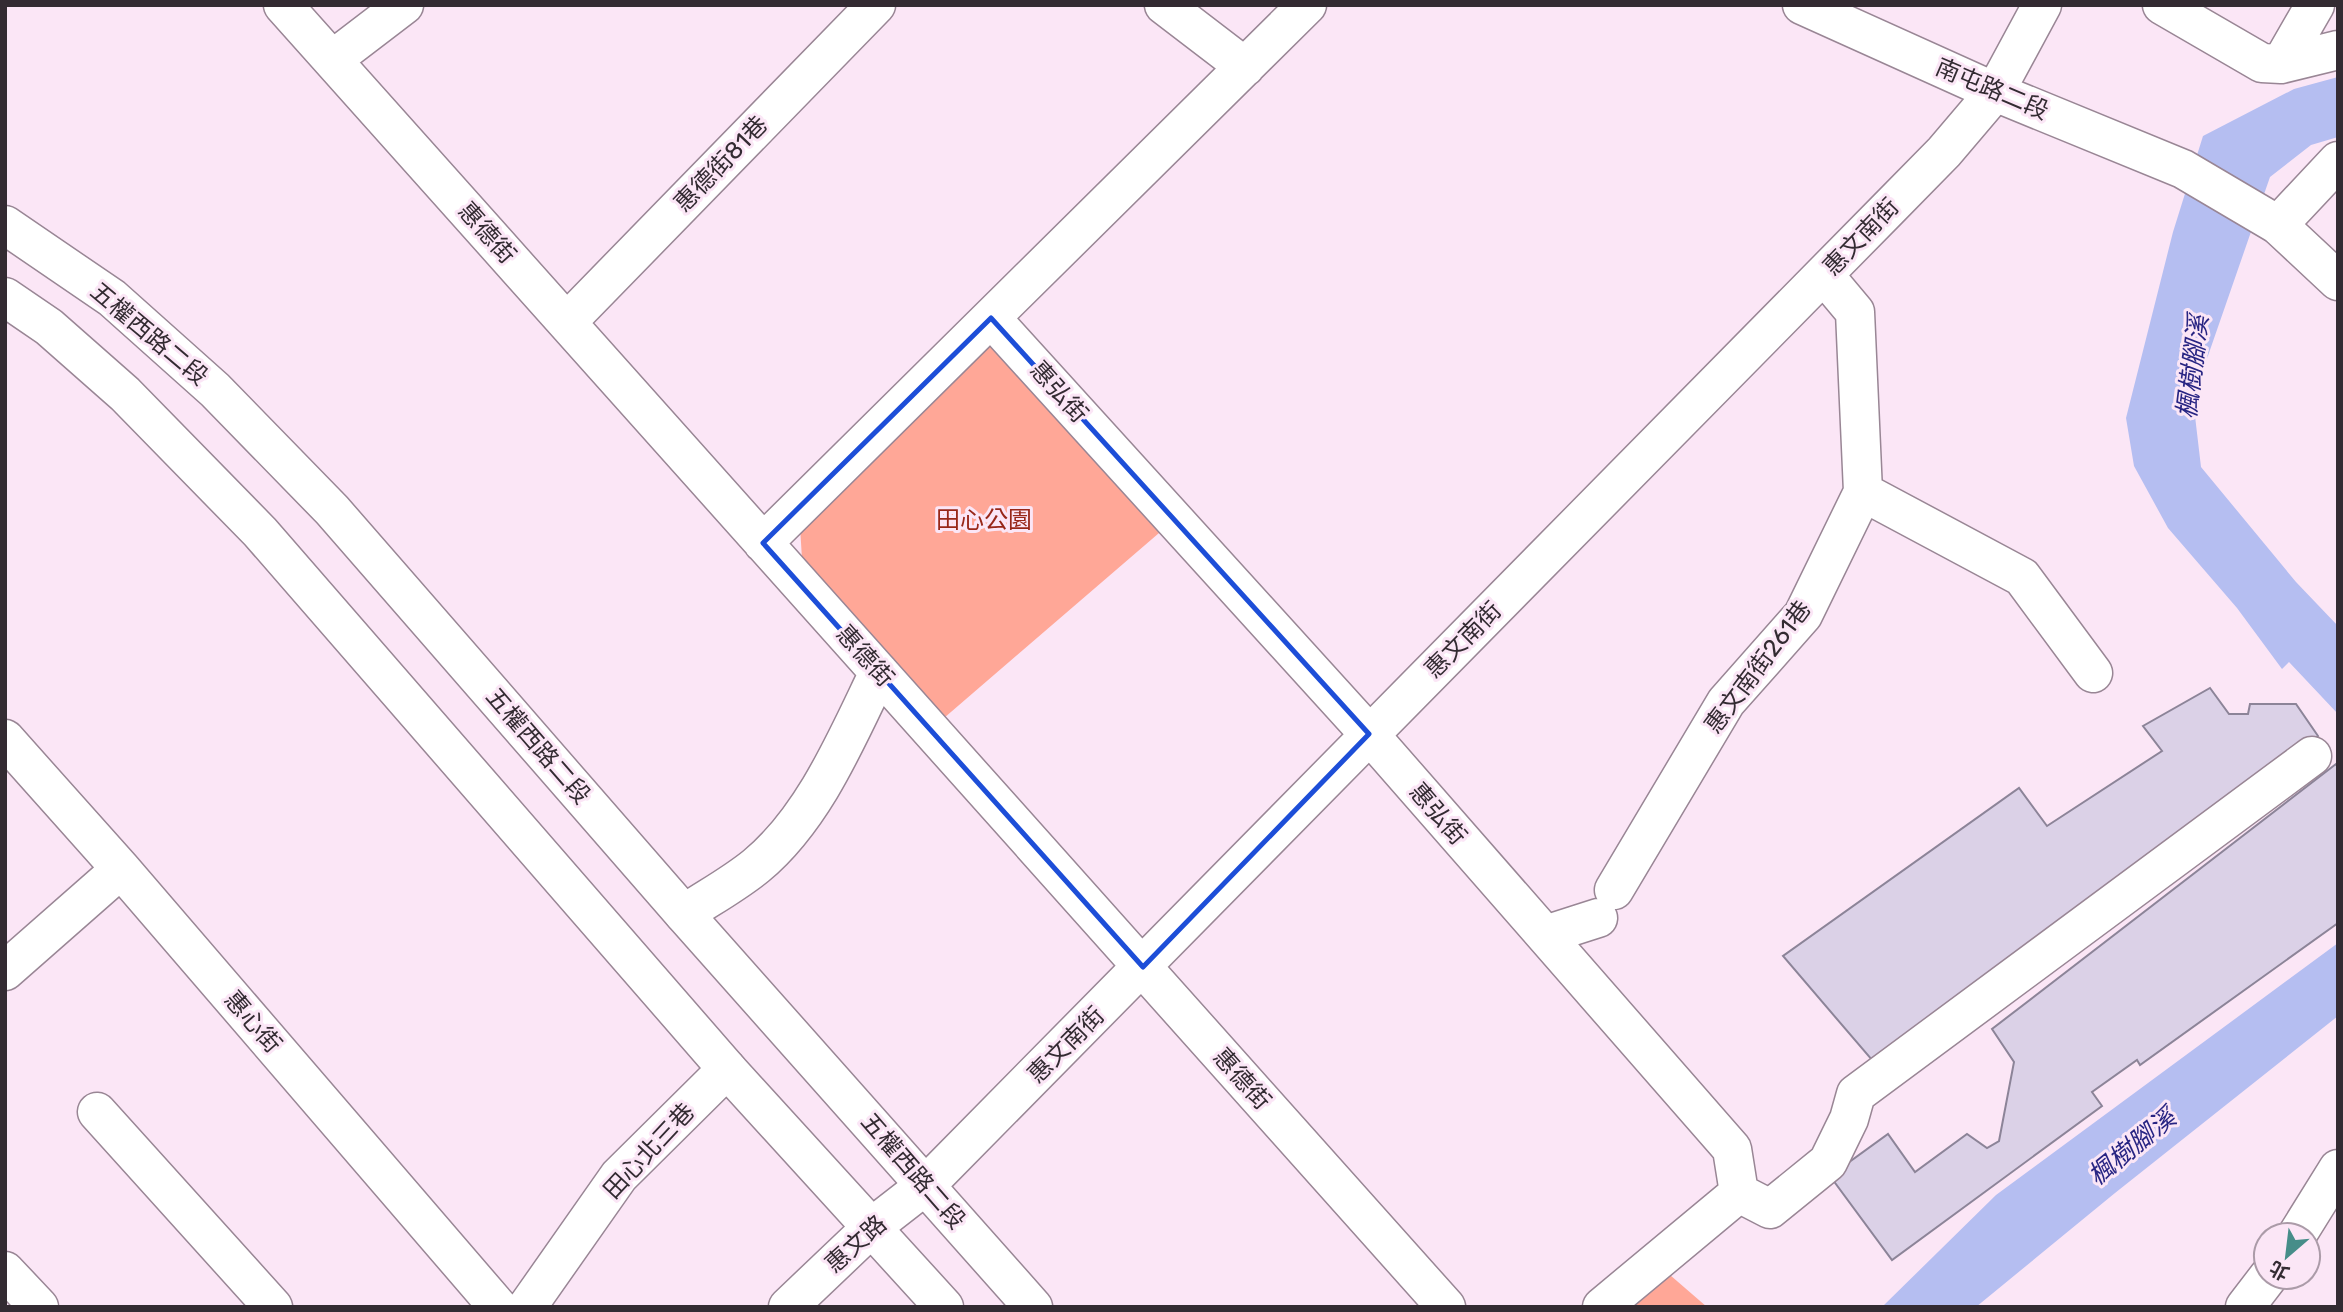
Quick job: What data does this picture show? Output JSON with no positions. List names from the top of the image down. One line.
{"streets":{"street":["南屯路二段","惠德街81巷","惠德街","惠文南街","五權西路二段","惠弘街","惠文南街261巷","惠心街","田心北三巷","惠文路"]},"crossings":[["南屯路二段","惠文南街"],["惠德街81巷","惠德街"],["惠德街","惠文南街"],["惠文南街","五權西路二段"],["惠文南街","惠弘街"],["惠文南街","惠文南街261巷"],["惠文南街","惠文路"],["五權西路二段","惠文路"],["惠弘街","惠文南街261巷"]],"water":["楓樹腳溪"],"parks":["田心公園"],"north":"bottom left"}
